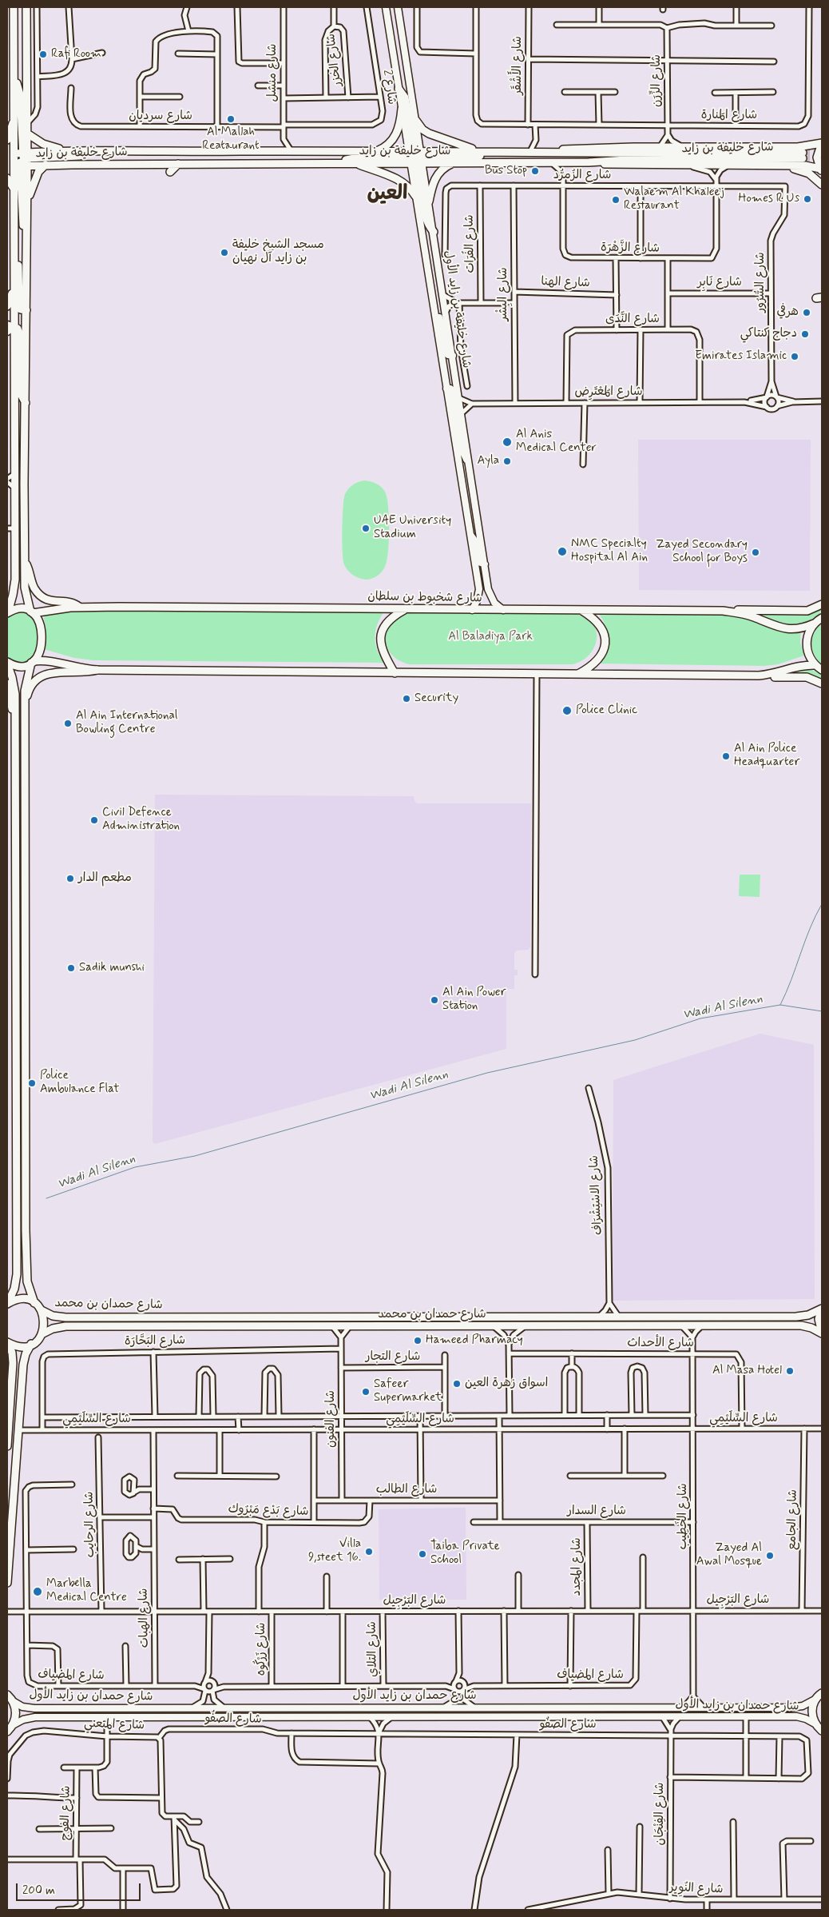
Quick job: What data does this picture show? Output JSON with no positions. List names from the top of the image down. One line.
{"streets":{"main road":["شارع خليفة بن زايد","شارع خليفة بن زايد الأول","شارع شخبوط بن سلطان","شارع حمدان بن محمد","شارع حمدان بن زايد الأول"],"street":["شارع الخزر","شارع الأَشْقَر","شارع منشل","شارع الزِّرَن","شارع 2","شارع المَنارة","شارع سرديان","شارع الزُمرُّد","شارع الفُرَات","شارع الزَّهْرَة","شارع السُّرُور","شارع الهنا","شارع نَابِر","شارع البِشْر","شارع النَّدَى","شارع المُعْتَرِض","شارع الاسْتِشْرَاف","شارع البَحَّارَة","شارع الأحداث","شارع التجار","شارع الفنون","شارع السِّلَيْمِي","شارع الطالب","شارع بَدْع مَبْرُوك","شارع السدار","شارع الخَطِيب","شارع الجامع","شارع الرحايب","شارع المجدد","شارع البَرْجِيل","شارع الهبات","شارع زَرْكُوه","شارع التلاي","شارع المضياف","شارع الصفُو","شارع المتعني","شارع الفوج","شارع الفِنْجَان","شارع النُوِير"]},"crossings":[["شارع الأَشْقَر","شارع المَنارة"],["شارع منشل","شارع 2"],["شارع منشل","شارع سرديان"],["شارع الزِّرَن","شارع المَنارة"],["شارع 2","شارع سرديان"],["شارع خليفة بن زايد","شارع الزَّهْرَة"],["شارع خليفة بن زايد","شارع خليفة بن زايد الأول"],["شارع الزُمرُّد","شارع الفُرَات"],["شارع الزُمرُّد","شارع الزَّهْرَة"],["شارع الزُمرُّد","شارع السُّرُور"],["شارع الزُمرُّد","شارع البِشْر"],["شارع السُّرُور","شارع نَابِر"],["شارع السُّرُور","شارع المُعْتَرِض"],["شارع الهنا","شارع البِشْر"],["شارع البِشْر","شارع المُعْتَرِض"],["شارع خليفة بن زايد الأول","شارع المُعْتَرِض"],["شارع خليفة بن زايد الأول","شارع شخبوط بن سلطان"],["شارع النَّدَى","شارع المُعْتَرِض"],["شارع البَحَّارَة","شارع الفنون"],["شارع البَحَّارَة","شارع السِّلَيْمِي"],["شارع الأحداث","شارع السِّلَيْمِي"],["شارع الأحداث","شارع الخَطِيب"],["شارع التجار","شارع الفنون"],["شارع الفنون","شارع السِّلَيْمِي"],["شارع الفنون","شارع الطالب"],["شارع السِّلَيْمِي","شارع الخَطِيب"],["شارع السِّلَيْمِي","شارع الجامع"],["شارع السِّلَيْمِي","شارع الهبات"],["شارع الطالب","شارع بَدْع مَبْرُوك"],["شارع بَدْع مَبْرُوك","شارع الهبات"],["شارع السدار","شارع الخَطِيب"],["شارع السدار","شارع المجدد"],["شارع الخَطِيب","شارع البَرْجِيل"],["شارع الجامع","شارع البَرْجِيل"],["شارع الرحايب","شارع البَرْجِيل"],["شارع المجدد","شارع البَرْجِيل"],["شارع البَرْجِيل","شارع الهبات"],["شارع البَرْجِيل","شارع زَرْكُوه"],["شارع البَرْجِيل","شارع التلاي"],["شارع البَرْجِيل","شارع المضياف"],["شارع الهبات","شارع المضياف"],["شارع الصفُو","شارع المتعني"],["شارع الصفُو","شارع الفِنْجَان"],["شارع الفِنْجَان","شارع النُوِير"]],"districts":["العين"],"water":["Wadi Al Silenn"],"parks":["Al Baladiya Park"],"places":["Rafi Room","Al Mallah Reataurant","Bus Stop","Homes R Us","Walaem Al Khaleej Restaurant","مسجد الشيخ خليفة بن زايد آل نهيان","هرفي","دجاج كنتاكي","Emirates Islamic","Al Anis Medical Center","Ayla","UAE University Stadium","NMC Specialty Hospital Al Ain","Zayed Secondary School for Boys","Security","Police Clinic","Al Ain International Bowling Centre","Al Ain Police Headquarter","Civil Defence Administration","مطعم الدار","Sadik munshi","Al Ain Power Station","Police Ambulance Flat","Hameed Pharmacy","Al Masa Hotel","اسواق زهرة العين","Safeer Supermarket","Villa 9,steet 16.","Taiba Private School","Zayed Al Awal Mosque","Marbella Medical Centre"],"scale_bar":"200 m"}
